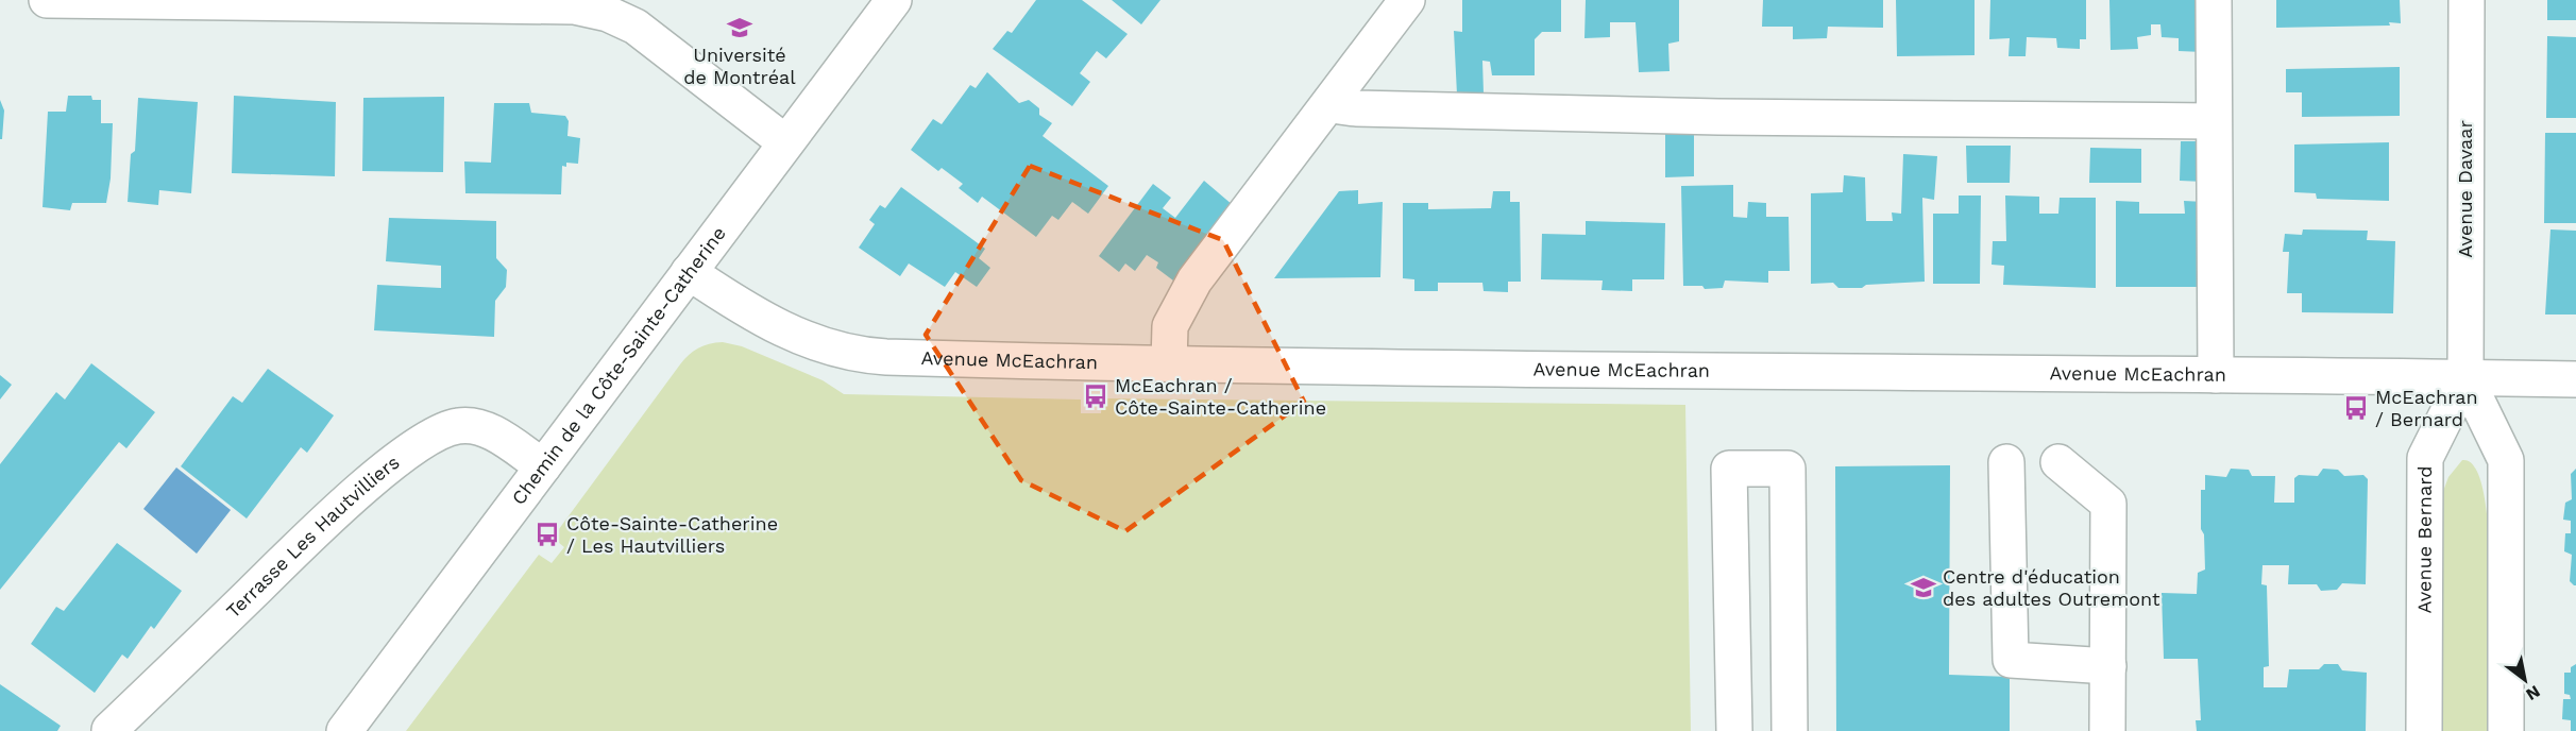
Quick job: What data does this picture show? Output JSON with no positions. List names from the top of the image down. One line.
{"streets":{"street":["Avenue Davaar","Avenue McEachran","Chemin de la Côte-Sainte-Catherine","Terrasse Les Hautvilliers","Avenue Bernard"]},"crossings":[["Avenue Davaar","Avenue McEachran"],["Avenue Davaar","Avenue Bernard"],["Avenue McEachran","Chemin de la Côte-Sainte-Catherine"],["Avenue McEachran","Avenue Bernard"],["Chemin de la Côte-Sainte-Catherine","Terrasse Les Hautvilliers"]],"places":{"school or university":["Université de Montréal","Centre d'éducation des adultes Outremont"],"bus stop":["McEachran / Côte-Sainte-Catherine","McEachran / Bernard","Côte-Sainte-Catherine / Les Hautvilliers"]},"north":"bottom right"}
